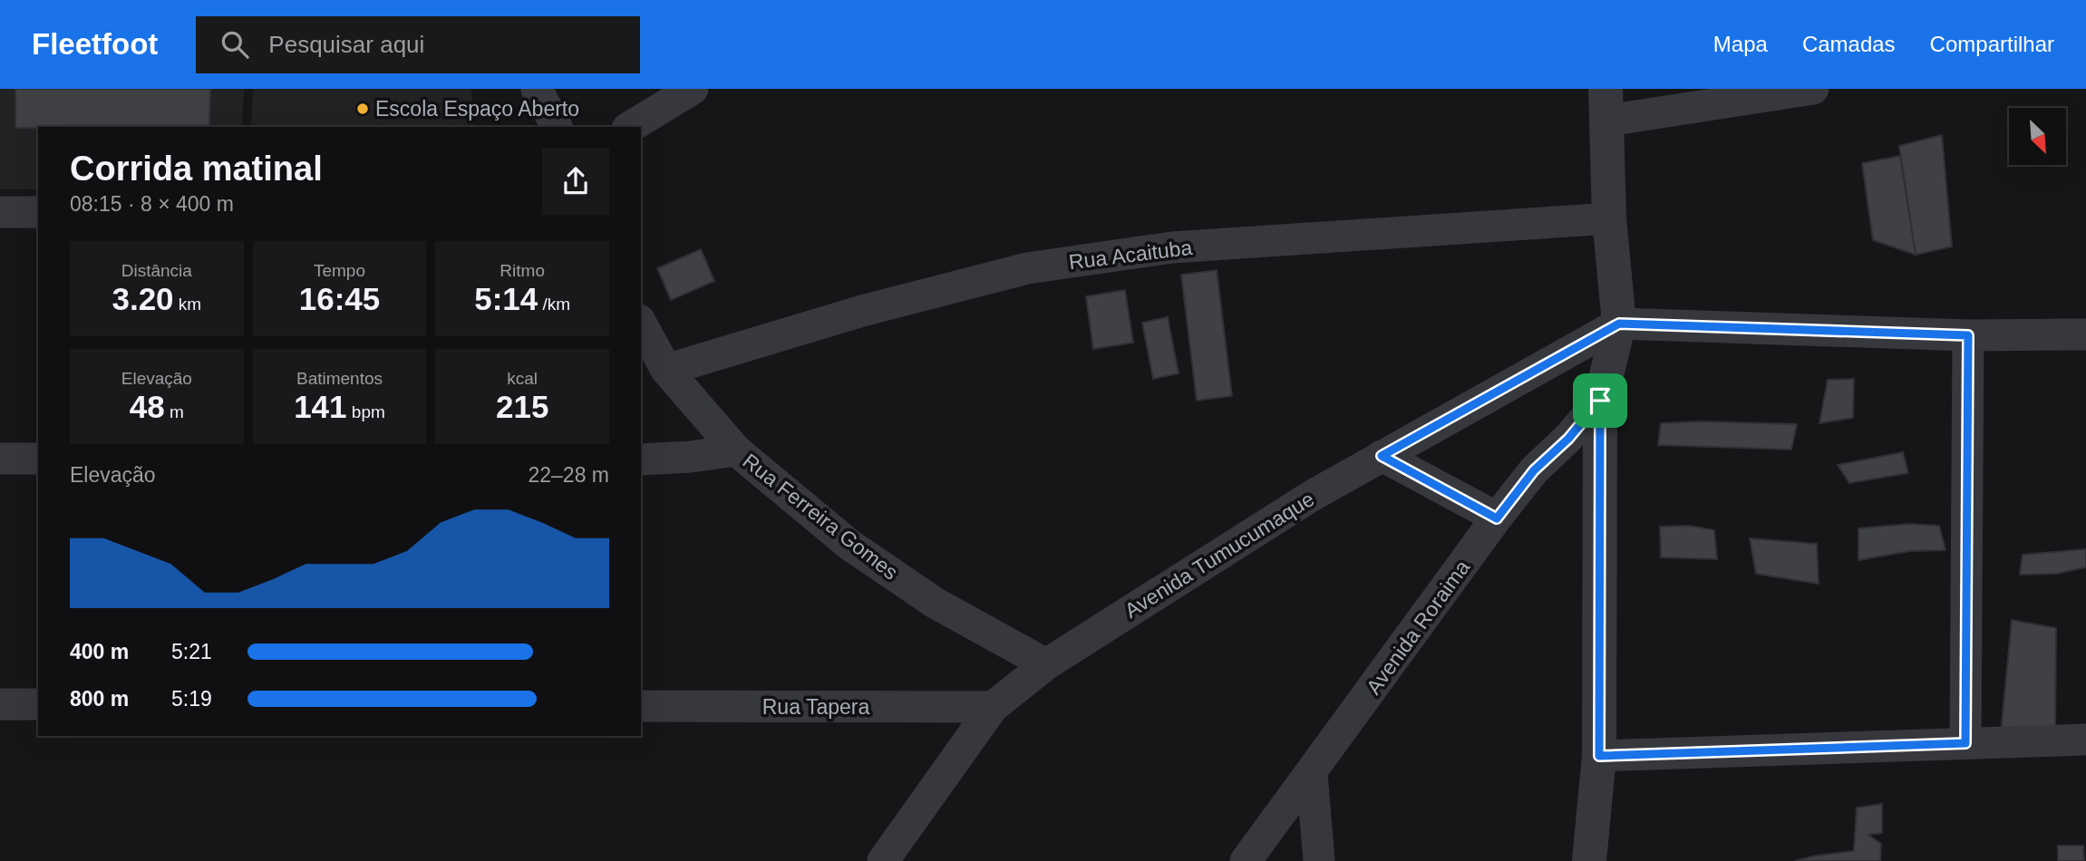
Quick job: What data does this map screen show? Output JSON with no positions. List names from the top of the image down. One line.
{"streets":{"street":["Rua Acaituba","Rua Ferreira Gomes","Avenida Tumucumaque","Avenida Roraima","Rua Tapera"]},"crossings":[["Rua Acaituba","Rua Ferreira Gomes"],["Rua Ferreira Gomes","Avenida Tumucumaque"],["Avenida Tumucumaque","Rua Tapera"]],"places":["Escola Espaço Aberto"],"north":"bottom right","page":{"header":"Fleetfoot","search":"Pesquisar aqui","nav":["Mapa","Camadas","Compartilhar"],"heading":["Corrida matinal","08:15 · 8 × 400 m"],"stats":[["Distância","3.20 km"],["Tempo","16:45"],["Ritmo","5:14 /km"],["Elevação","48 m"],["Batimentos","141 bpm"],["kcal","215"]],"chart":["Elevação","22–28 m"],"list":[{"name":"400 m","note":"5:21"},{"name":"800 m","note":"5:19"}]}}
